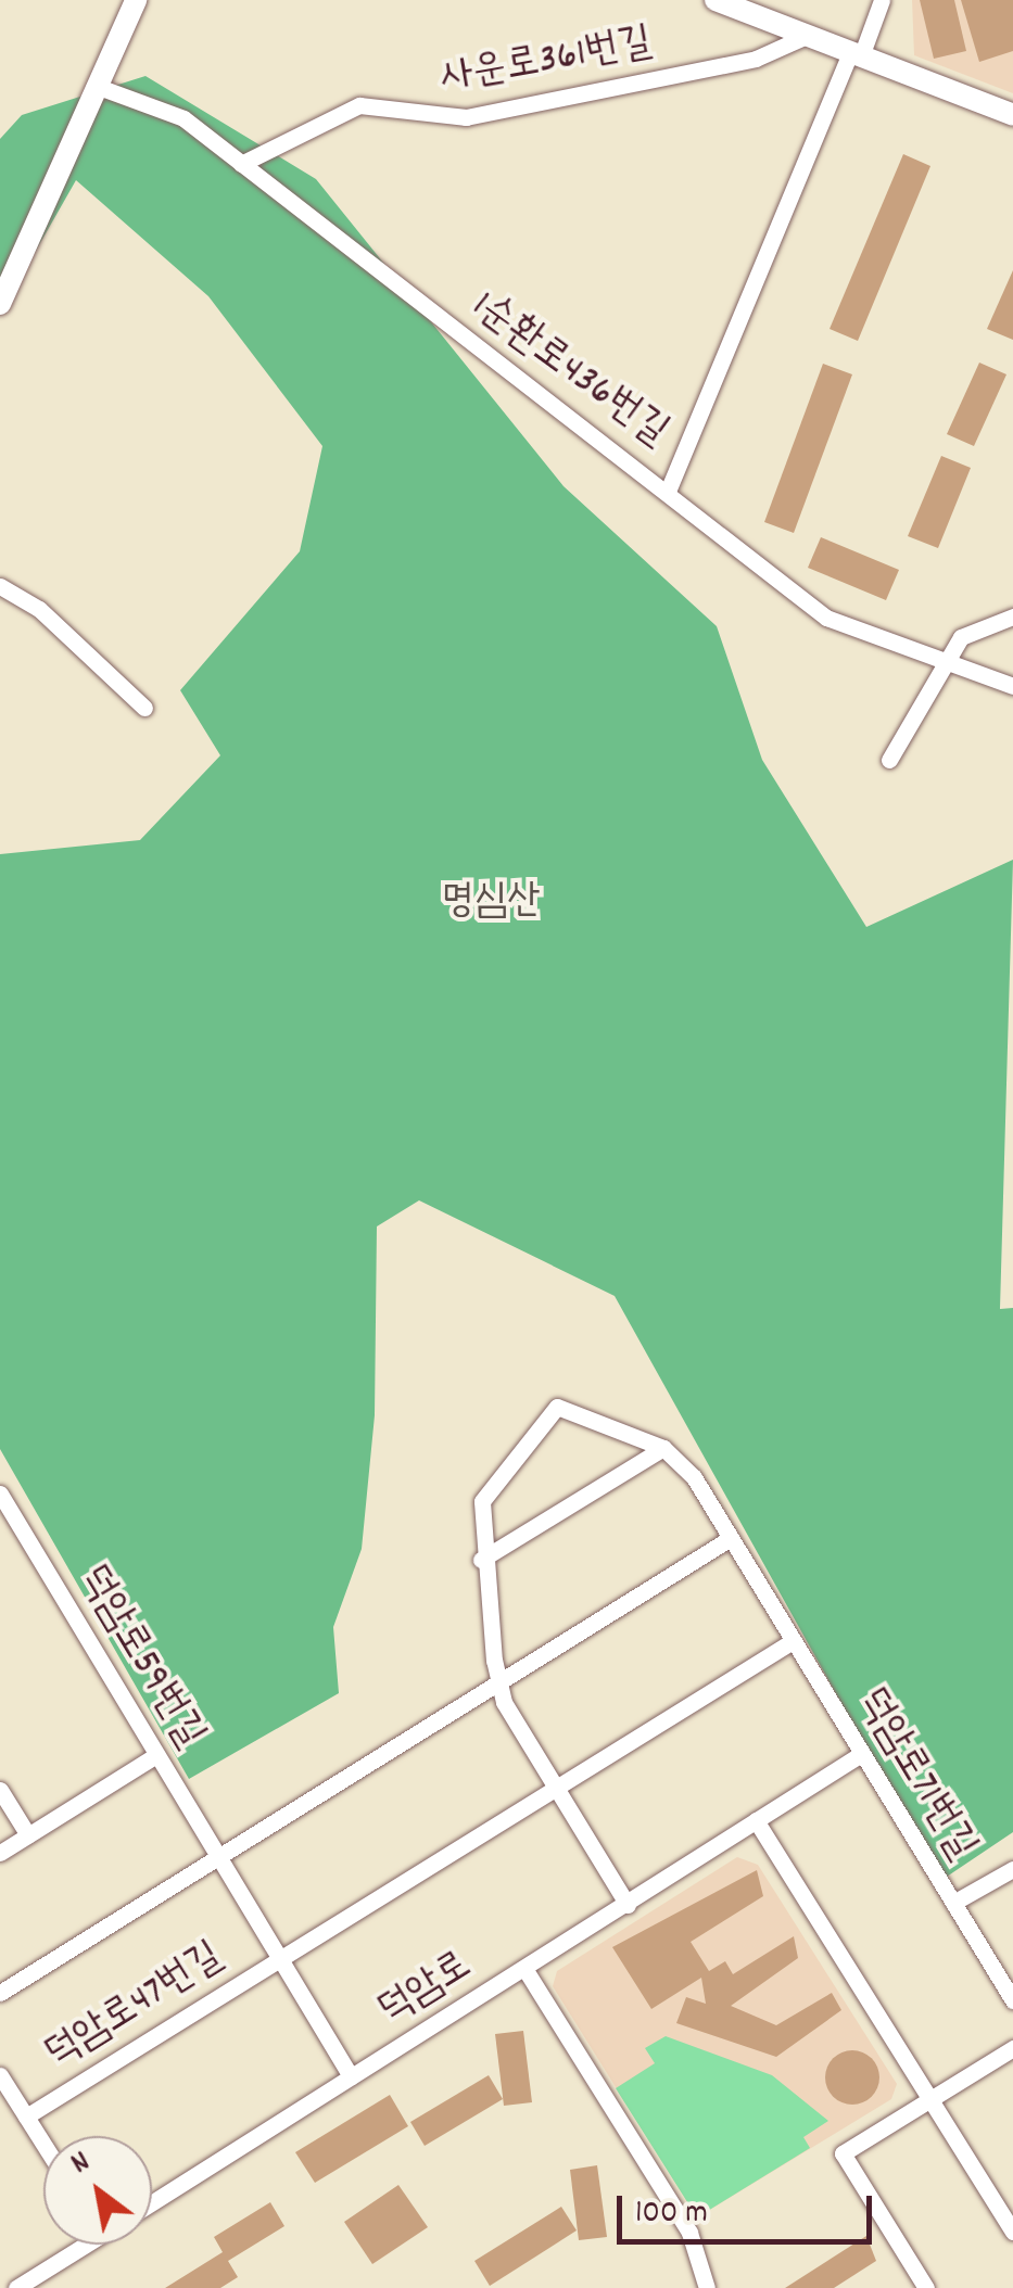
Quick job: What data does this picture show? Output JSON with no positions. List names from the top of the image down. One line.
{"streets":{"street":["사운로361번길","1순환로436번길","덕암로59번길","덕암로71번길","덕암로","덕암로47번길"]},"crossings":[["사운로361번길","1순환로436번길"],["덕암로59번길","덕암로"],["덕암로59번길","덕암로47번길"],["덕암로71번길","덕암로"]],"parks":["명심산"],"scale_bar":"100 m","north":"top left"}
